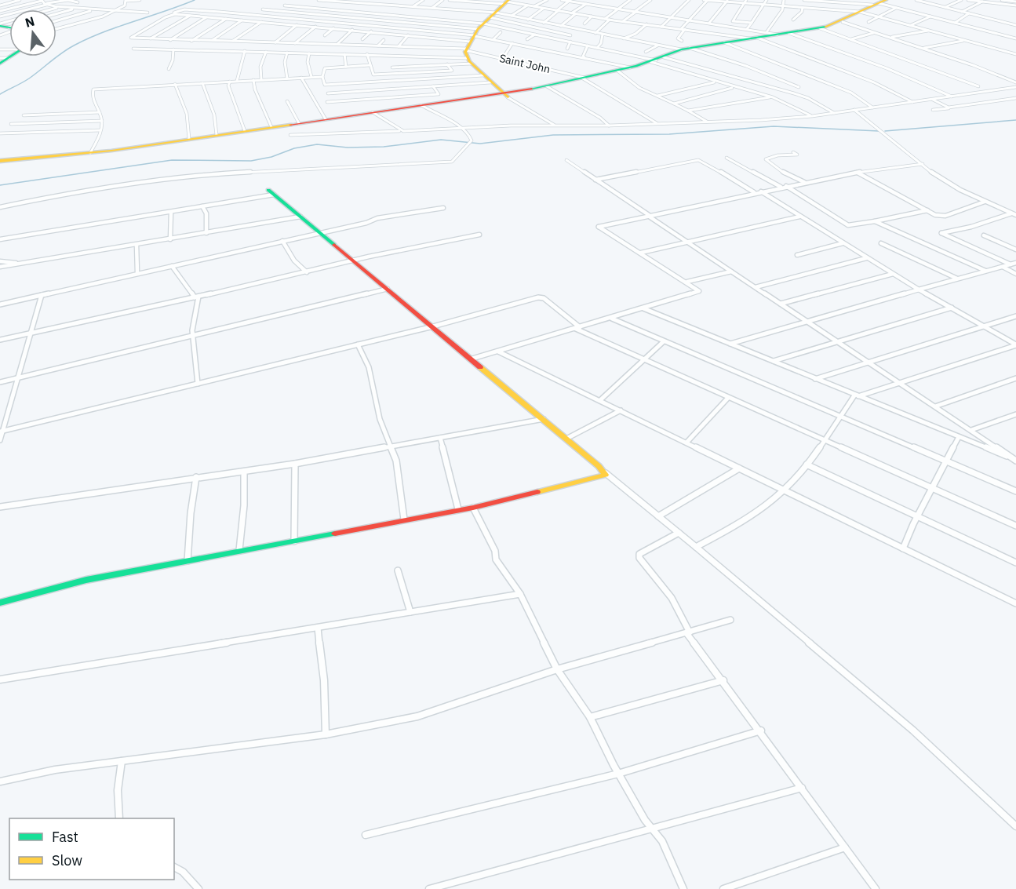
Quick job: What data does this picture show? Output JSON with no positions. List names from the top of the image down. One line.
{"streets":{"street":["Saint John"]},"legend":["Fast","Slow"],"north":"top"}
